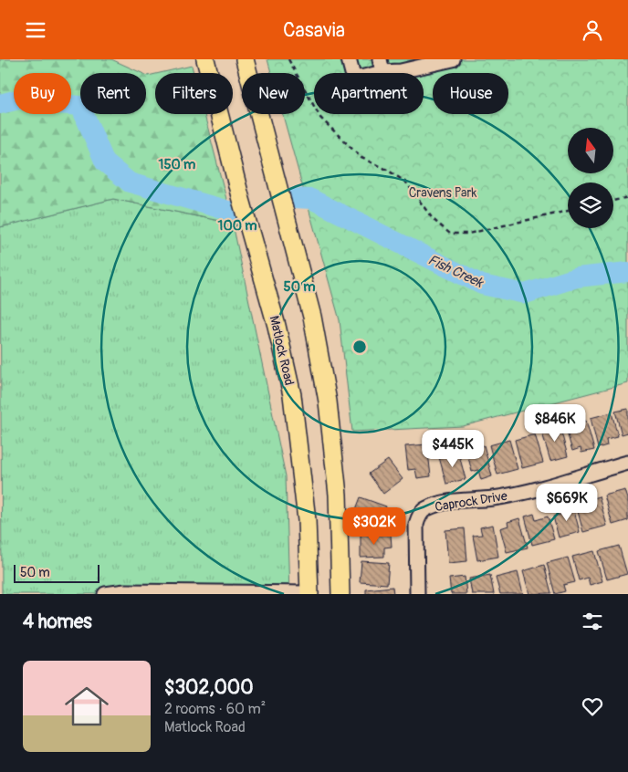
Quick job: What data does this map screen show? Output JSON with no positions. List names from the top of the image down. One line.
{"streets":{"main road":["Matlock Road"],"street":["Caprock Drive"]},"water":["Fish Creek"],"parks":["Cravens Park"],"scale_bar":"50 m","north":"top","page":{"header":"Casavia","chip":["Buy","Rent","Filters","New","Apartment","House"],"price":["$846K","$445K","$669K","$302K"],"scale":"50 m","heading":"4 homes","list":[{"name":"$302,000","note":"2 rooms · 60 m² · Matlock Road"}]},"rings":["150 m","100 m","50 m"]}
